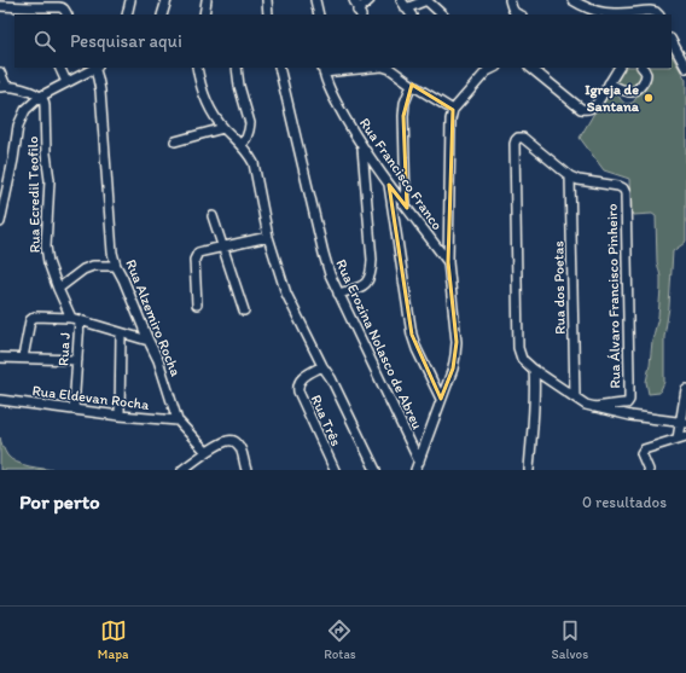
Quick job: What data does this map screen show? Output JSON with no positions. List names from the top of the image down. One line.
{"streets":{"street":["Rua Francisco Franco","Rua Ecredil Teofilo","Rua dos Poetas","Rua Álvaro Francisco Pinheiro","Rua Alzemiro Rocha","Rua Erozina Nolasco de Abreu","Rua J","Rua Eldevan Rocha","Rua Três"]},"crossings":[["Rua Ecredil Teofilo","Rua J"],["Rua dos Poetas","Rua Álvaro Francisco Pinheiro"],["Rua Alzemiro Rocha","Rua Eldevan Rocha"],["Rua J","Rua Eldevan Rocha"]],"places":["Igreja de Santana"],"page":{"search":"Pesquisar aqui","heading":["Por perto","0 resultados"],"nav":["Mapa","Rotas","Salvos"]}}
